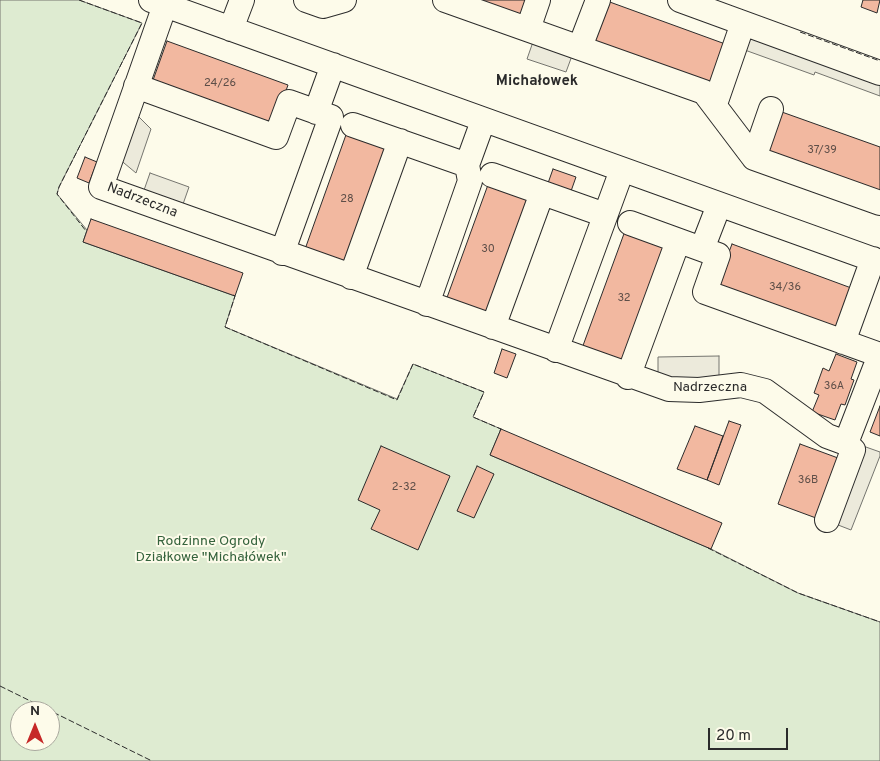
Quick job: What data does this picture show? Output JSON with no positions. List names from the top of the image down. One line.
{"streets":{"street":["Nadrzeczna"]},"districts":["Michałowek"],"parks":["Rodzinne Ogrody Działkowe \"Michałówek\""],"house_numbers":["24/26","37/39","28","30","34/36","32","36A","36B","2-32"],"scale_bar":"20 m","north":"top"}
